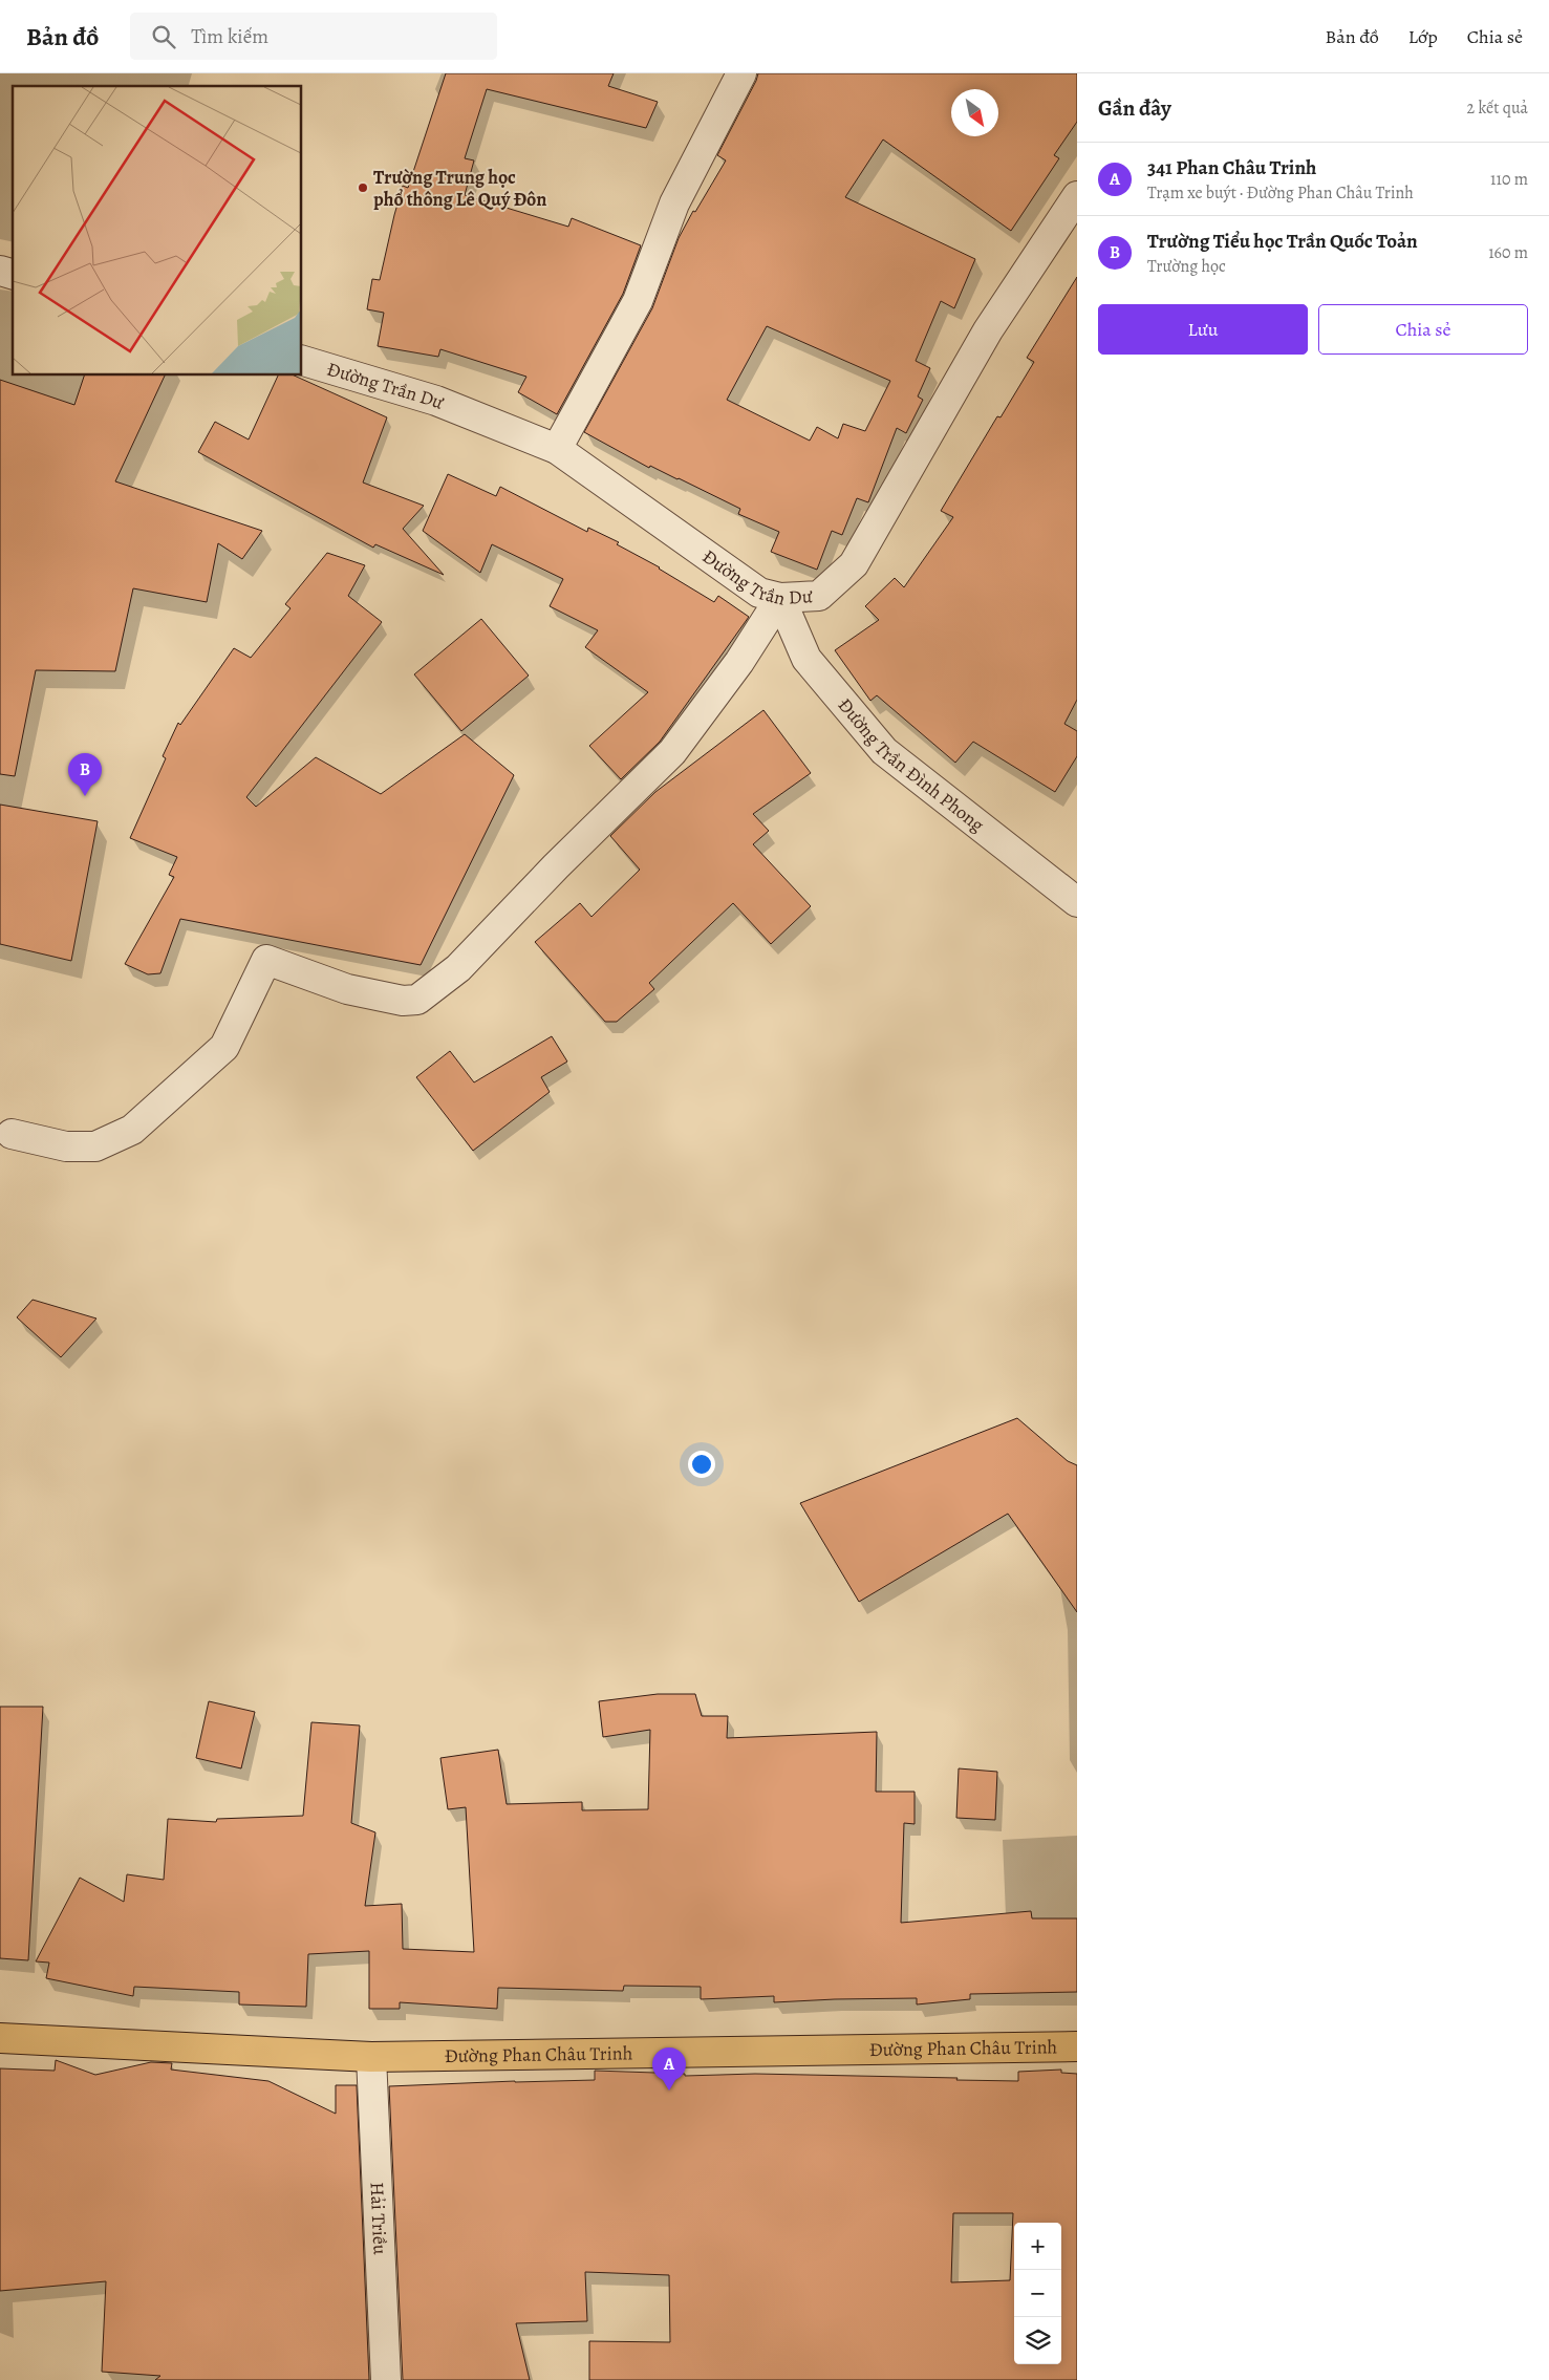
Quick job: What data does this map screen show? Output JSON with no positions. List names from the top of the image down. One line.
{"streets":{"main road":["Đường Phan Châu Trinh"],"street":["Đường Trần Dư","Đường Trần Đình Phong","Hải Triều"]},"crossings":[["Đường Trần Dư","Đường Trần Đình Phong"],["Đường Phan Châu Trinh","Hải Triều"]],"places":["Trường Trung học phổ thông Lê Quý Đôn"],"north":"bottom right","page":{"header":"Bản đồ","search":"Tìm kiếm","nav":["Bản đồ","Lớp","Chia sẻ"],"heading":["Gần đây","2 kết quả"],"list":[{"mark":"A","name":"341 Phan Châu Trinh","note":"Trạm xe buýt · Đường Phan Châu Trinh","value":"110 m"},{"mark":"B","name":"Trường Tiểu học Trần Quốc Toản","note":"Trường học","value":"160 m"}],"buttons":["Lưu","Chia sẻ"],"pins":["B","A"],"map_buttons":["+","−"]}}
